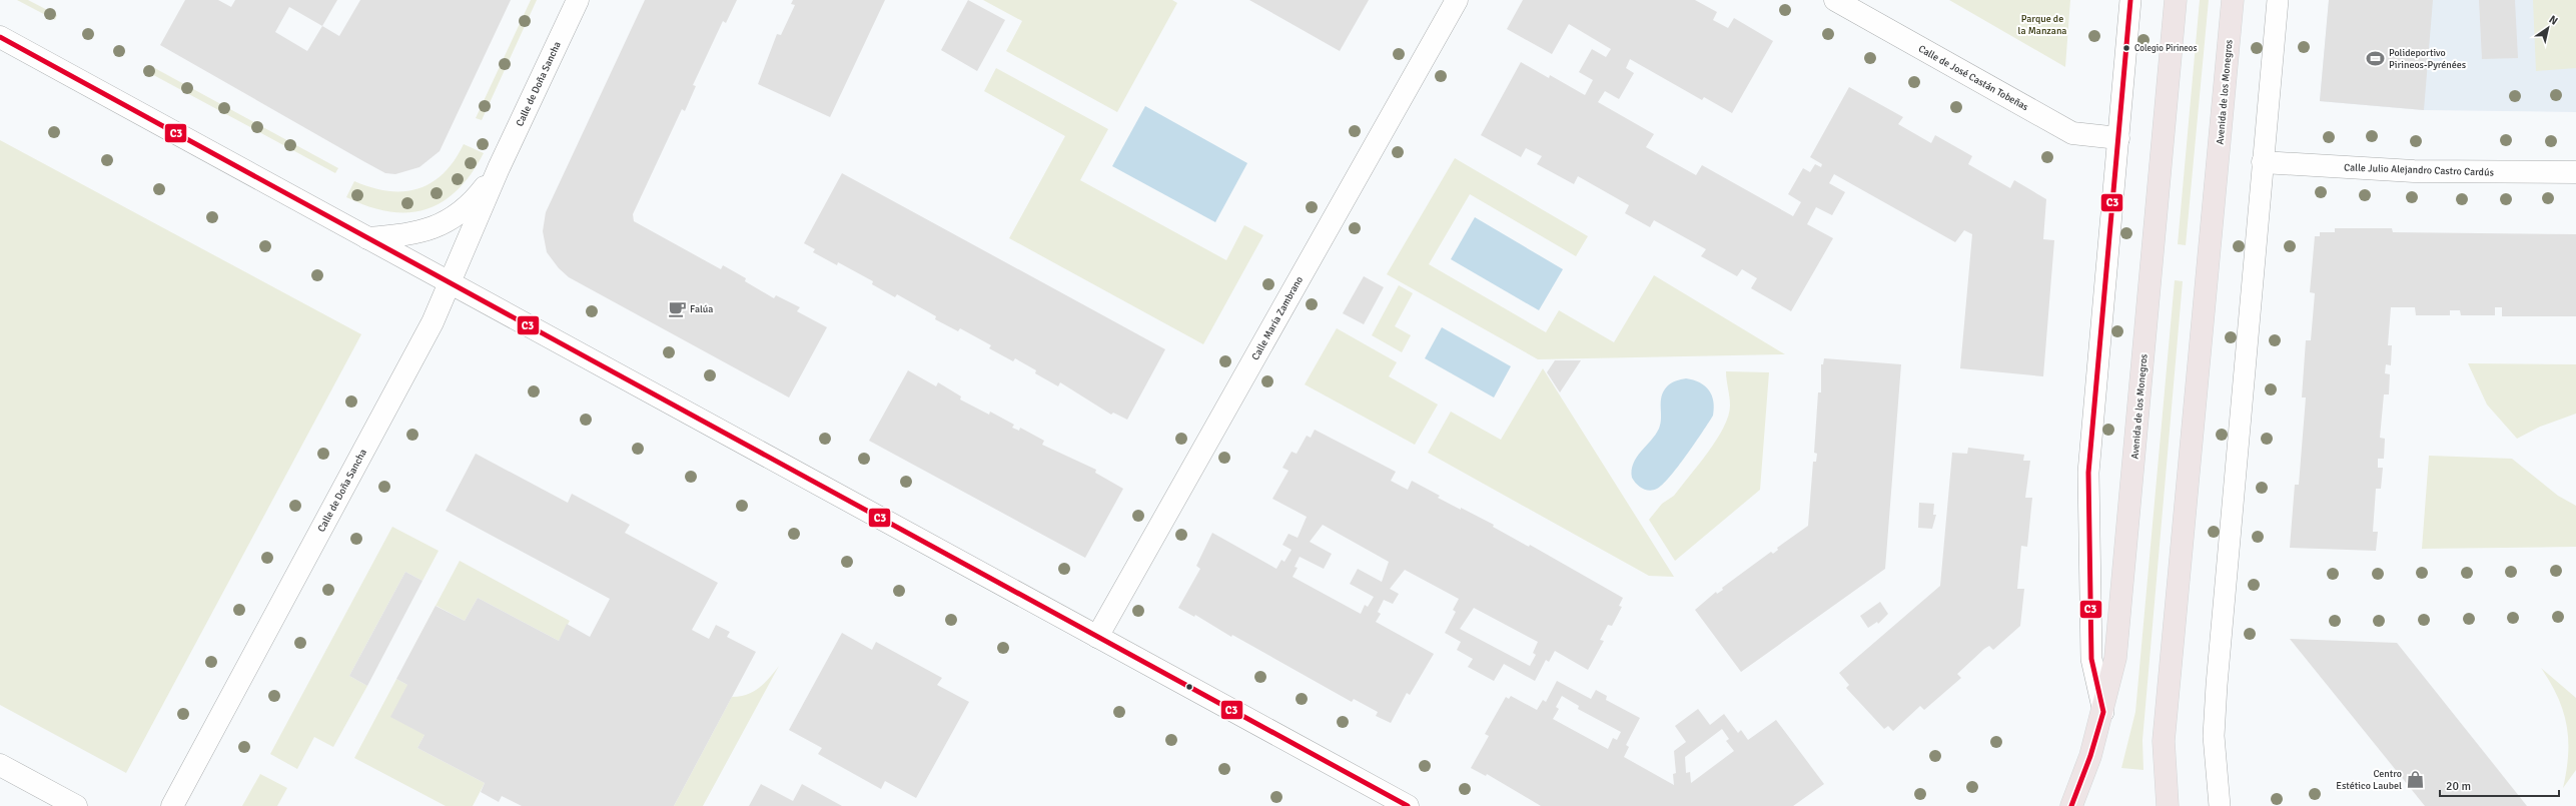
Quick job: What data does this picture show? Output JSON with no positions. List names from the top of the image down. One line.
{"streets":{"main road":["Avenida de los Monegros"],"street":["Calle de José Castán Tobeñas","Calle de Doña Sancha","Calle Julio Alejandro Castro Cardús","Calle María Zambrano"]},"parks":["Parque de la Manzana"],"places":{"other":["Colegio Pirineos"],"sports":["Polideportivo Pirineos-Pyrénées"],"cafe":["Falúa"],"shop":["Centro Estético Laubel"]},"lines":["transit line C3"],"scale_bar":"20 m","north":"top right"}
